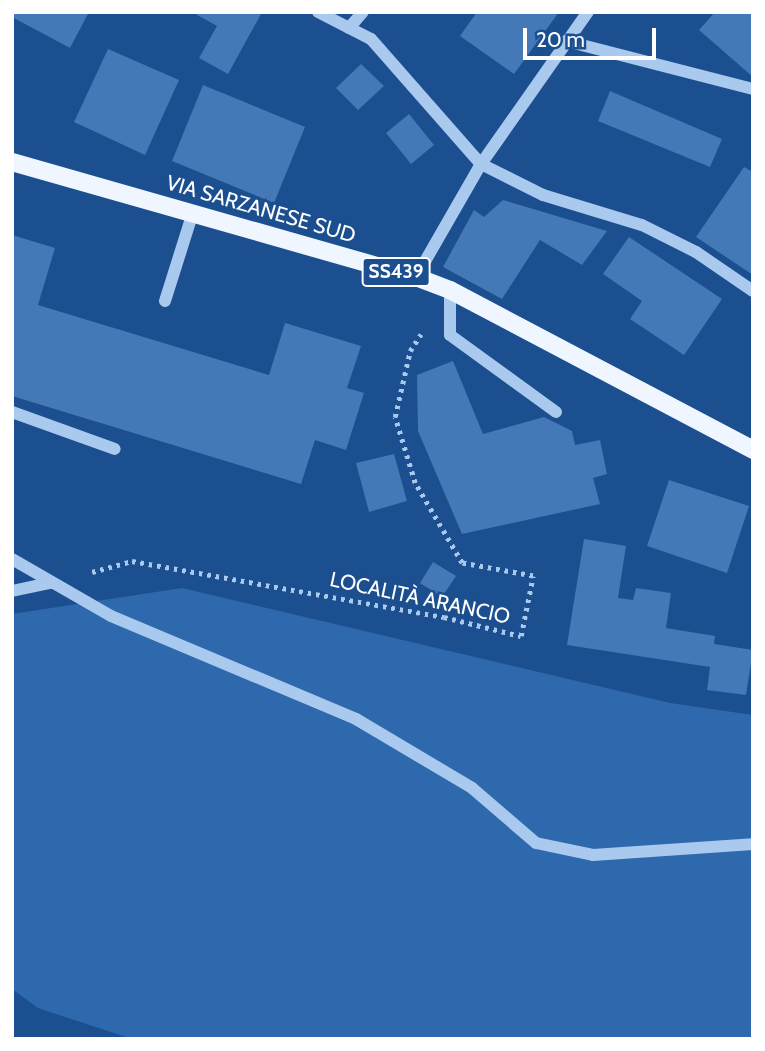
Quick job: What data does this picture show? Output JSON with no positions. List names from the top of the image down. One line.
{"streets":{"main road":["VIA SARZANESE SUD","SS439"],"path":["LOCALITÀ ARANCIO"]},"crossings":[["VIA SARZANESE SUD","LOCALITÀ ARANCIO"]],"scale_bar":"20 m"}
